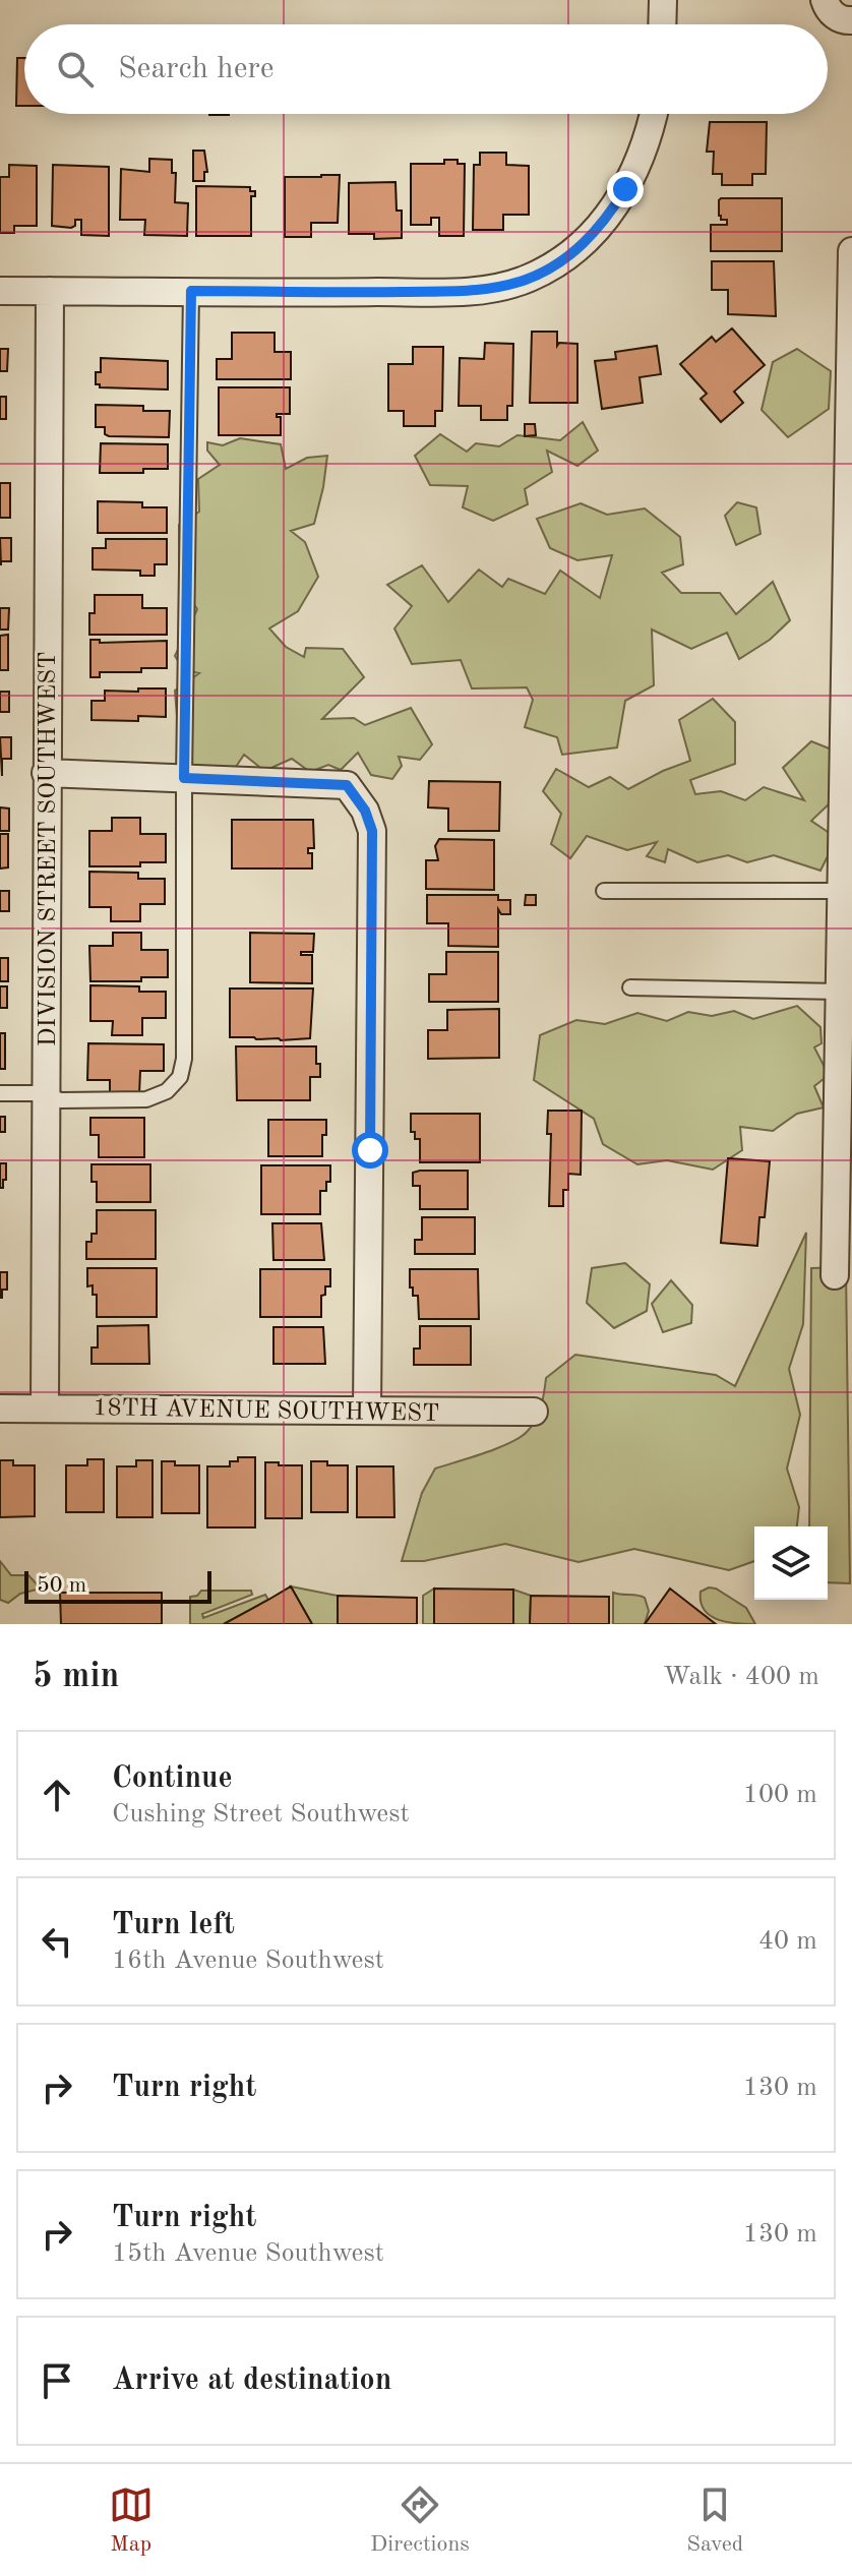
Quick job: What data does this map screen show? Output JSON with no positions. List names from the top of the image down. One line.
{"streets":{"street":["DIVISION STREET SOUTHWEST","18TH AVENUE SOUTHWEST"]},"crossings":[["DIVISION STREET SOUTHWEST","18TH AVENUE SOUTHWEST"]],"scale_bar":"50 m","page":{"search":"Search here","scale":"50 m","heading":["5 min","Walk · 400 m"],"list":[["Continue","Cushing Street Southwest","100 m"],["Turn left","16th Avenue Southwest","40 m"],["Turn right","130 m"],["Turn right","15th Avenue Southwest","130 m"],"Arrive at destination"],"nav":["Map","Directions","Saved"]}}
